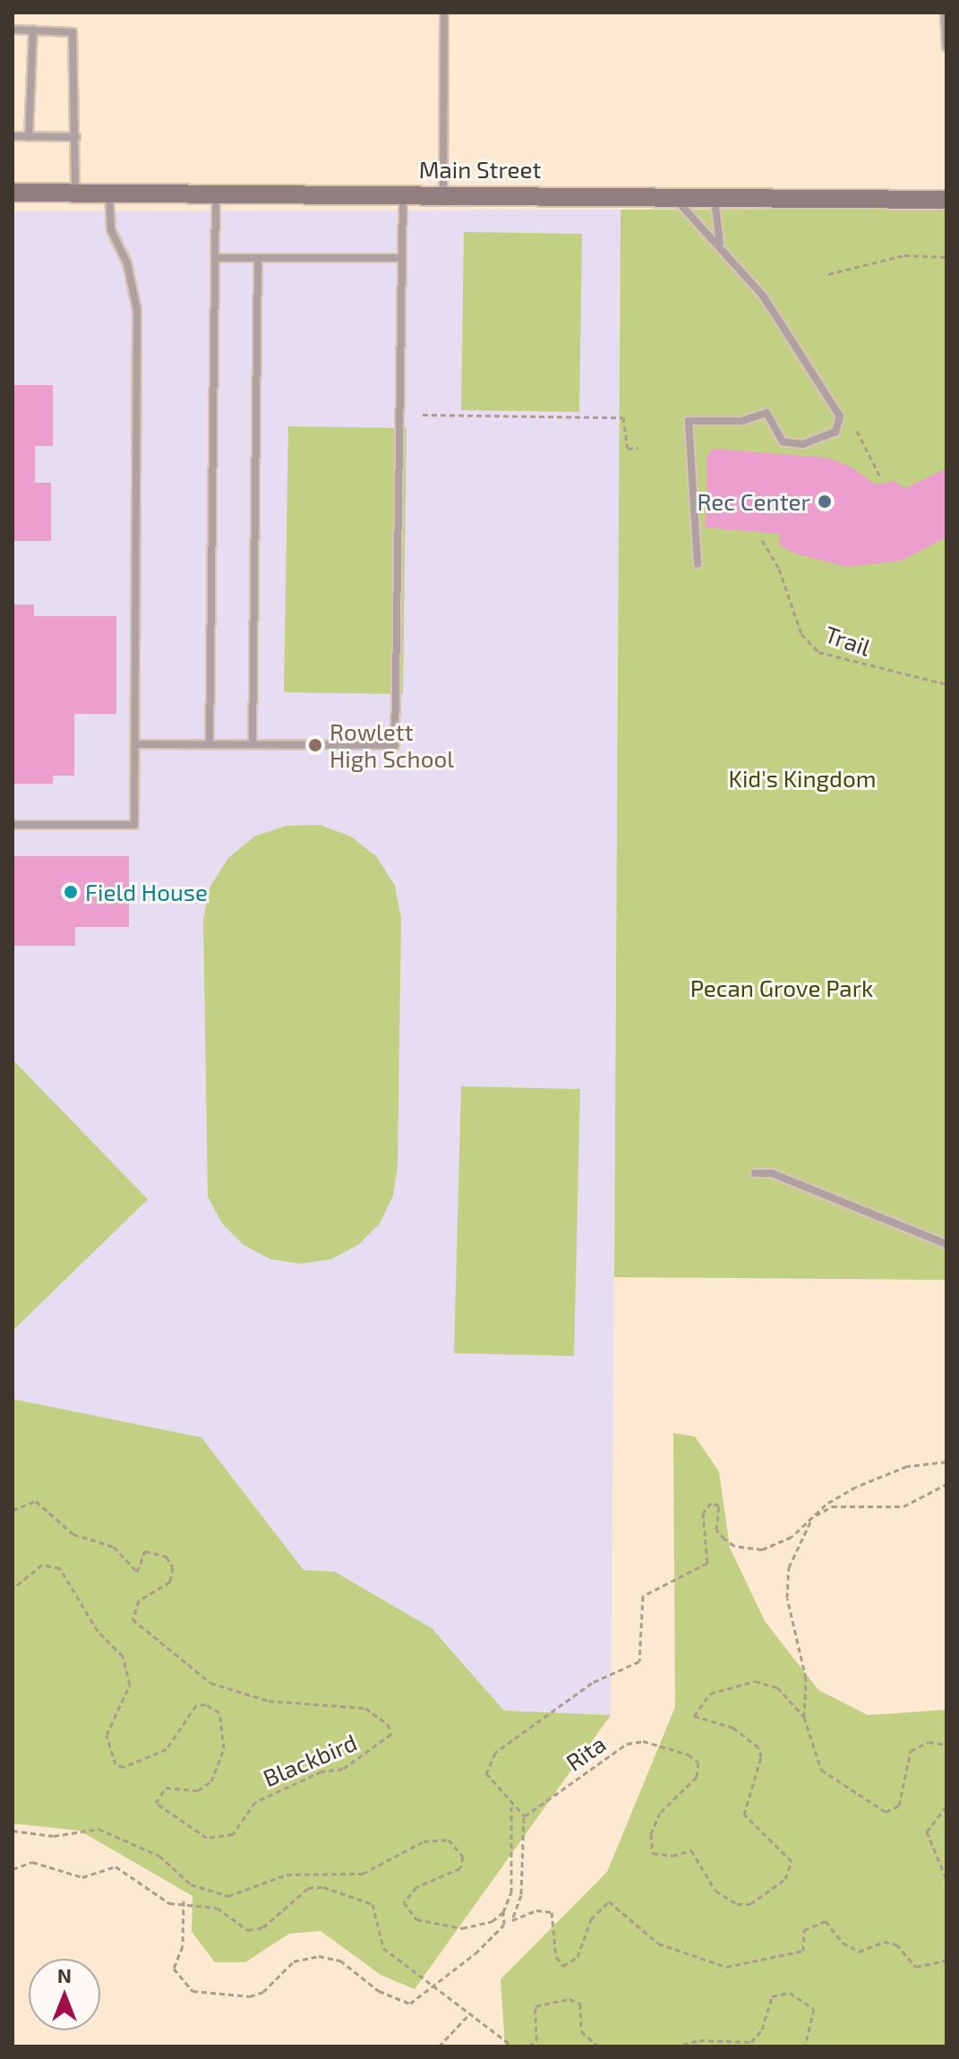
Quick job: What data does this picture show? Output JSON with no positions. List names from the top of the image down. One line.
{"streets":{"street":["Main Street"],"path":["Trail","Rita","Blackbird"]},"parks":["Kid's Kingdom","Pecan Grove Park"],"places":["Rec Center","Rowlett High School","Field House"],"north":"top"}
